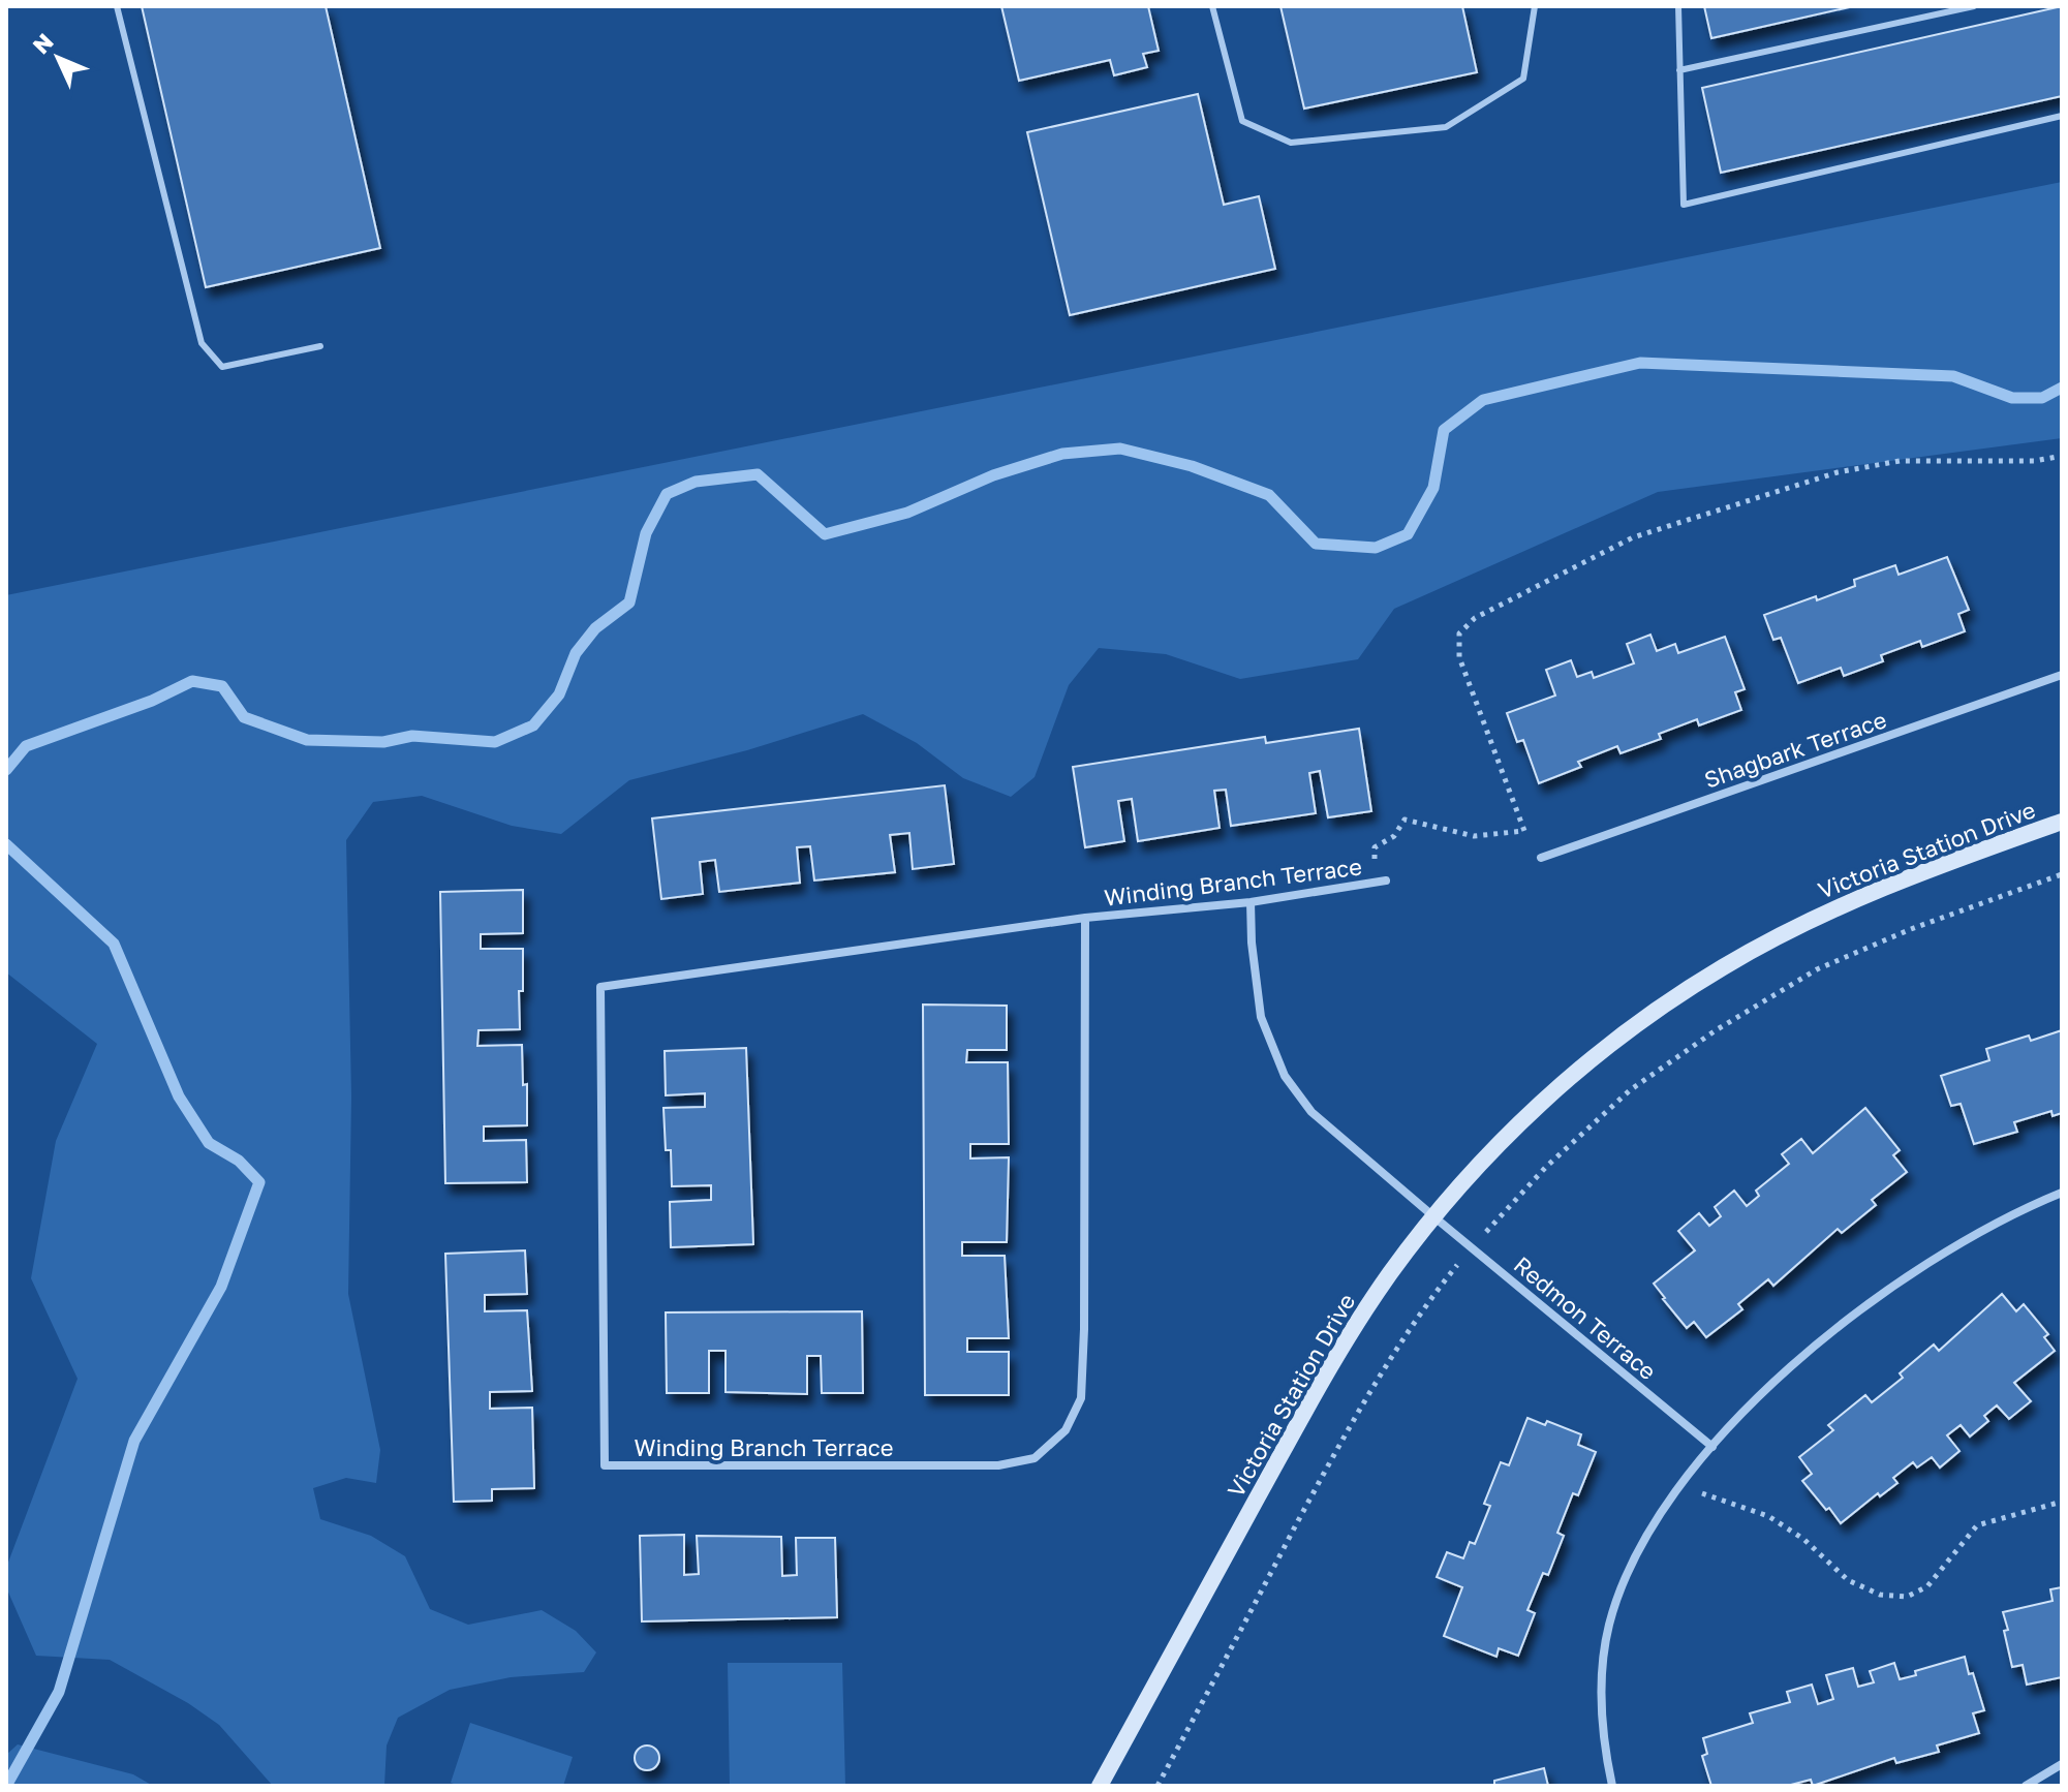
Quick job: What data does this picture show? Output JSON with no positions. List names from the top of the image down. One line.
{"streets":{"street":["Shagbark Terrace","Victoria Station Drive","Winding Branch Terrace","Redmon Terrace"]},"crossings":[["Victoria Station Drive","Redmon Terrace"],["Winding Branch Terrace","Redmon Terrace"]],"north":"top left"}
